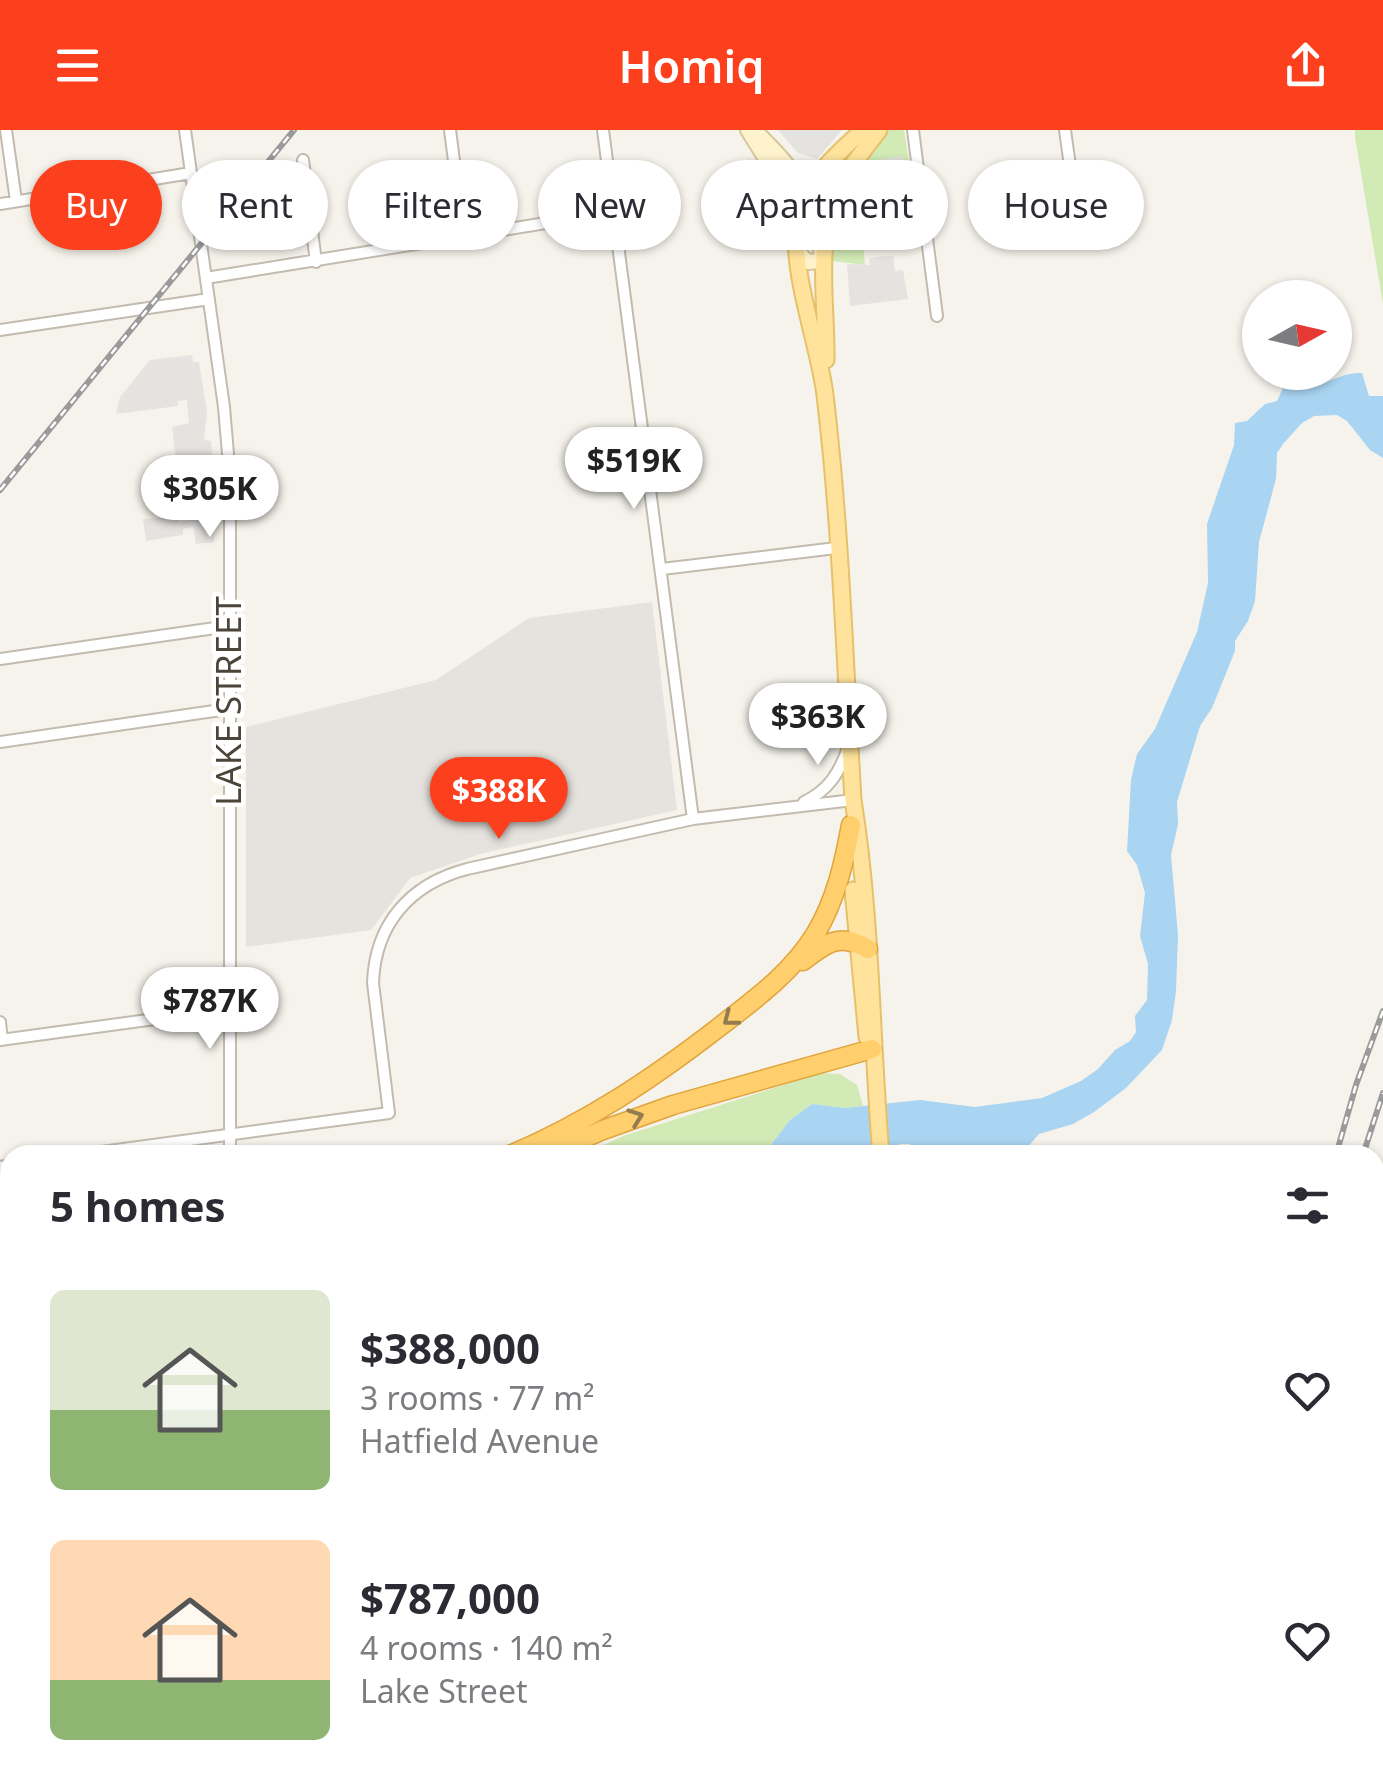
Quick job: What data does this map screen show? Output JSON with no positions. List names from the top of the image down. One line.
{"streets":{"street":["LAKE STREET"]},"north":"right","page":{"header":"Homiq","chip":["Buy","Rent","Filters","New","Apartment","House"],"price":["$519K","$305K","$363K","$388K","$787K"],"heading":"5 homes","list":[{"name":"$388,000","note":"3 rooms · 77 m² · Hatfield Avenue"},{"name":"$787,000","note":"4 rooms · 140 m² · Lake Street"}]}}
